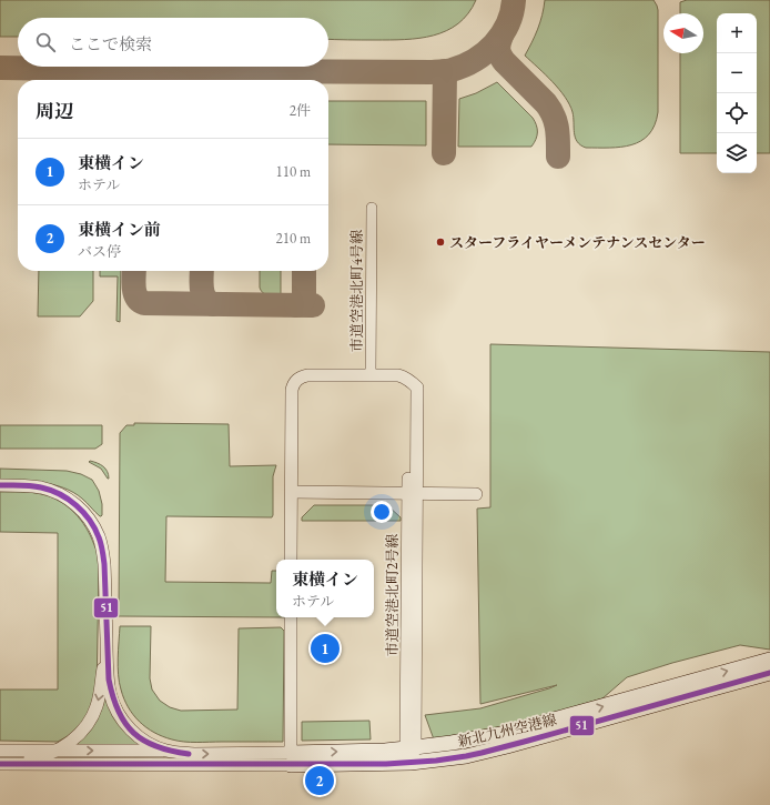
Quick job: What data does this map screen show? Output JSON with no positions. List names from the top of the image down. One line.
{"streets":{"main road":["新北九州空港線"],"street":["市道空港北町4号線","市道空港北町2号線"]},"crossings":[["市道空港北町4号線","市道空港北町2号線"],["市道空港北町2号線","新北九州空港線"]],"places":["スターフライヤーメンテナンスセンター"],"lines":["transit line 51"],"north":"left","page":{"map_buttons":["+","−"],"search":"ここで検索","heading":["周辺","2件"],"list":[{"mark":"1","name":"東横イン","note":"ホテル","value":"110 m"},{"mark":"2","name":"東横イン前","note":"バス停","value":"210 m"}],"popup":["東横イン","ホテル"],"pins":["1","2"]}}
